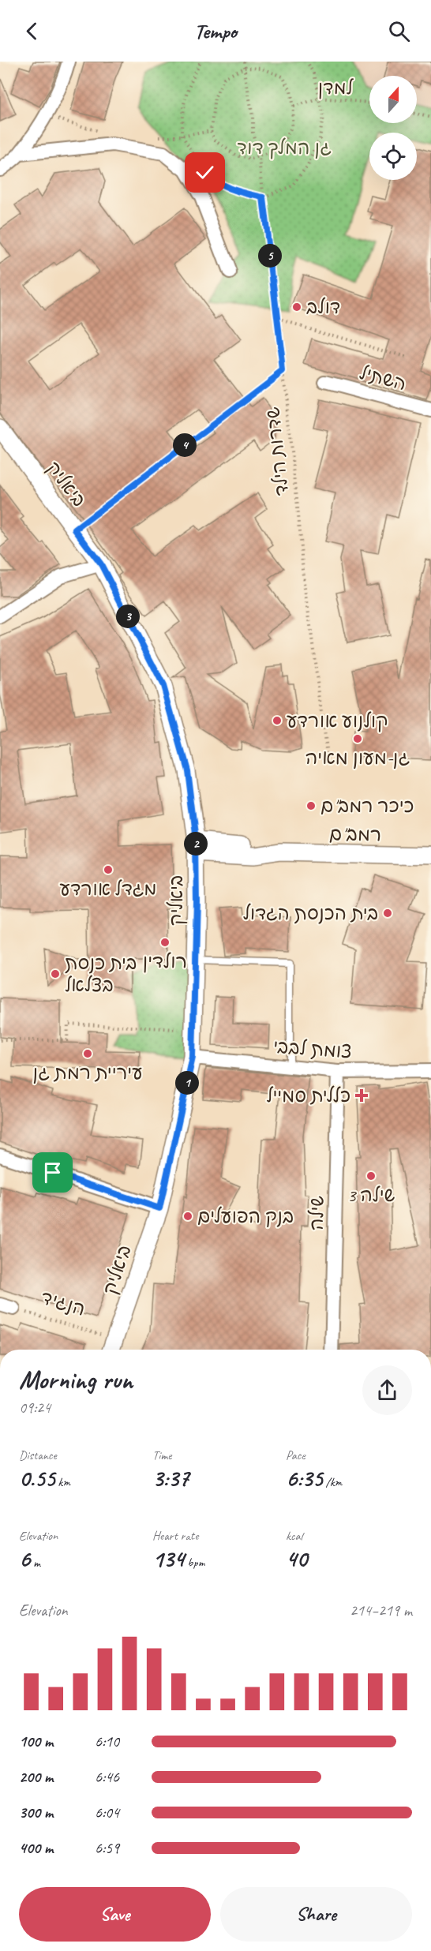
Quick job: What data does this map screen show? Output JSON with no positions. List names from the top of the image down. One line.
{"streets":{"street":["השתיל","ביאליק","רמב\"ם","צומת לבבי","שילה","הנגיד"],"path":["למדן","שדרות הילד"]},"crossings":[["ביאליק","רמב\"ם"],["ביאליק","צומת לבבי"],["ביאליק","הנגיד"],["צומת לבבי","שילה"]],"parks":["גן המלך דוד"],"places":{"other":["דולב","קולנוע אורדע","גן-מעון מאיה","כיכר רמב\"ם","מגדל אורדע","בית הכנסת הגדול","רולדין","בית כנסת בצלאל","עיריית רמת גן","שילה 3","בנק הפועלים"],"health":["כללית סמייל"]},"north":"top","page":{"header":"Tempo","pins":["5","4","3","2","1"],"heading":["Morning run","09:24"],"stats":[["Distance","0.55 km"],["Time","3:37"],["Pace","6:35 /km"],["Elevation","6 m"],["Heart rate","134 bpm"],["kcal","40"]],"chart":["Elevation","214–219 m"],"list":[{"name":"100 m","note":"6:10"},{"name":"200 m","note":"6:46"},{"name":"300 m","note":"6:04"},{"name":"400 m","note":"6:59"}],"buttons":["Save","Share"]}}
